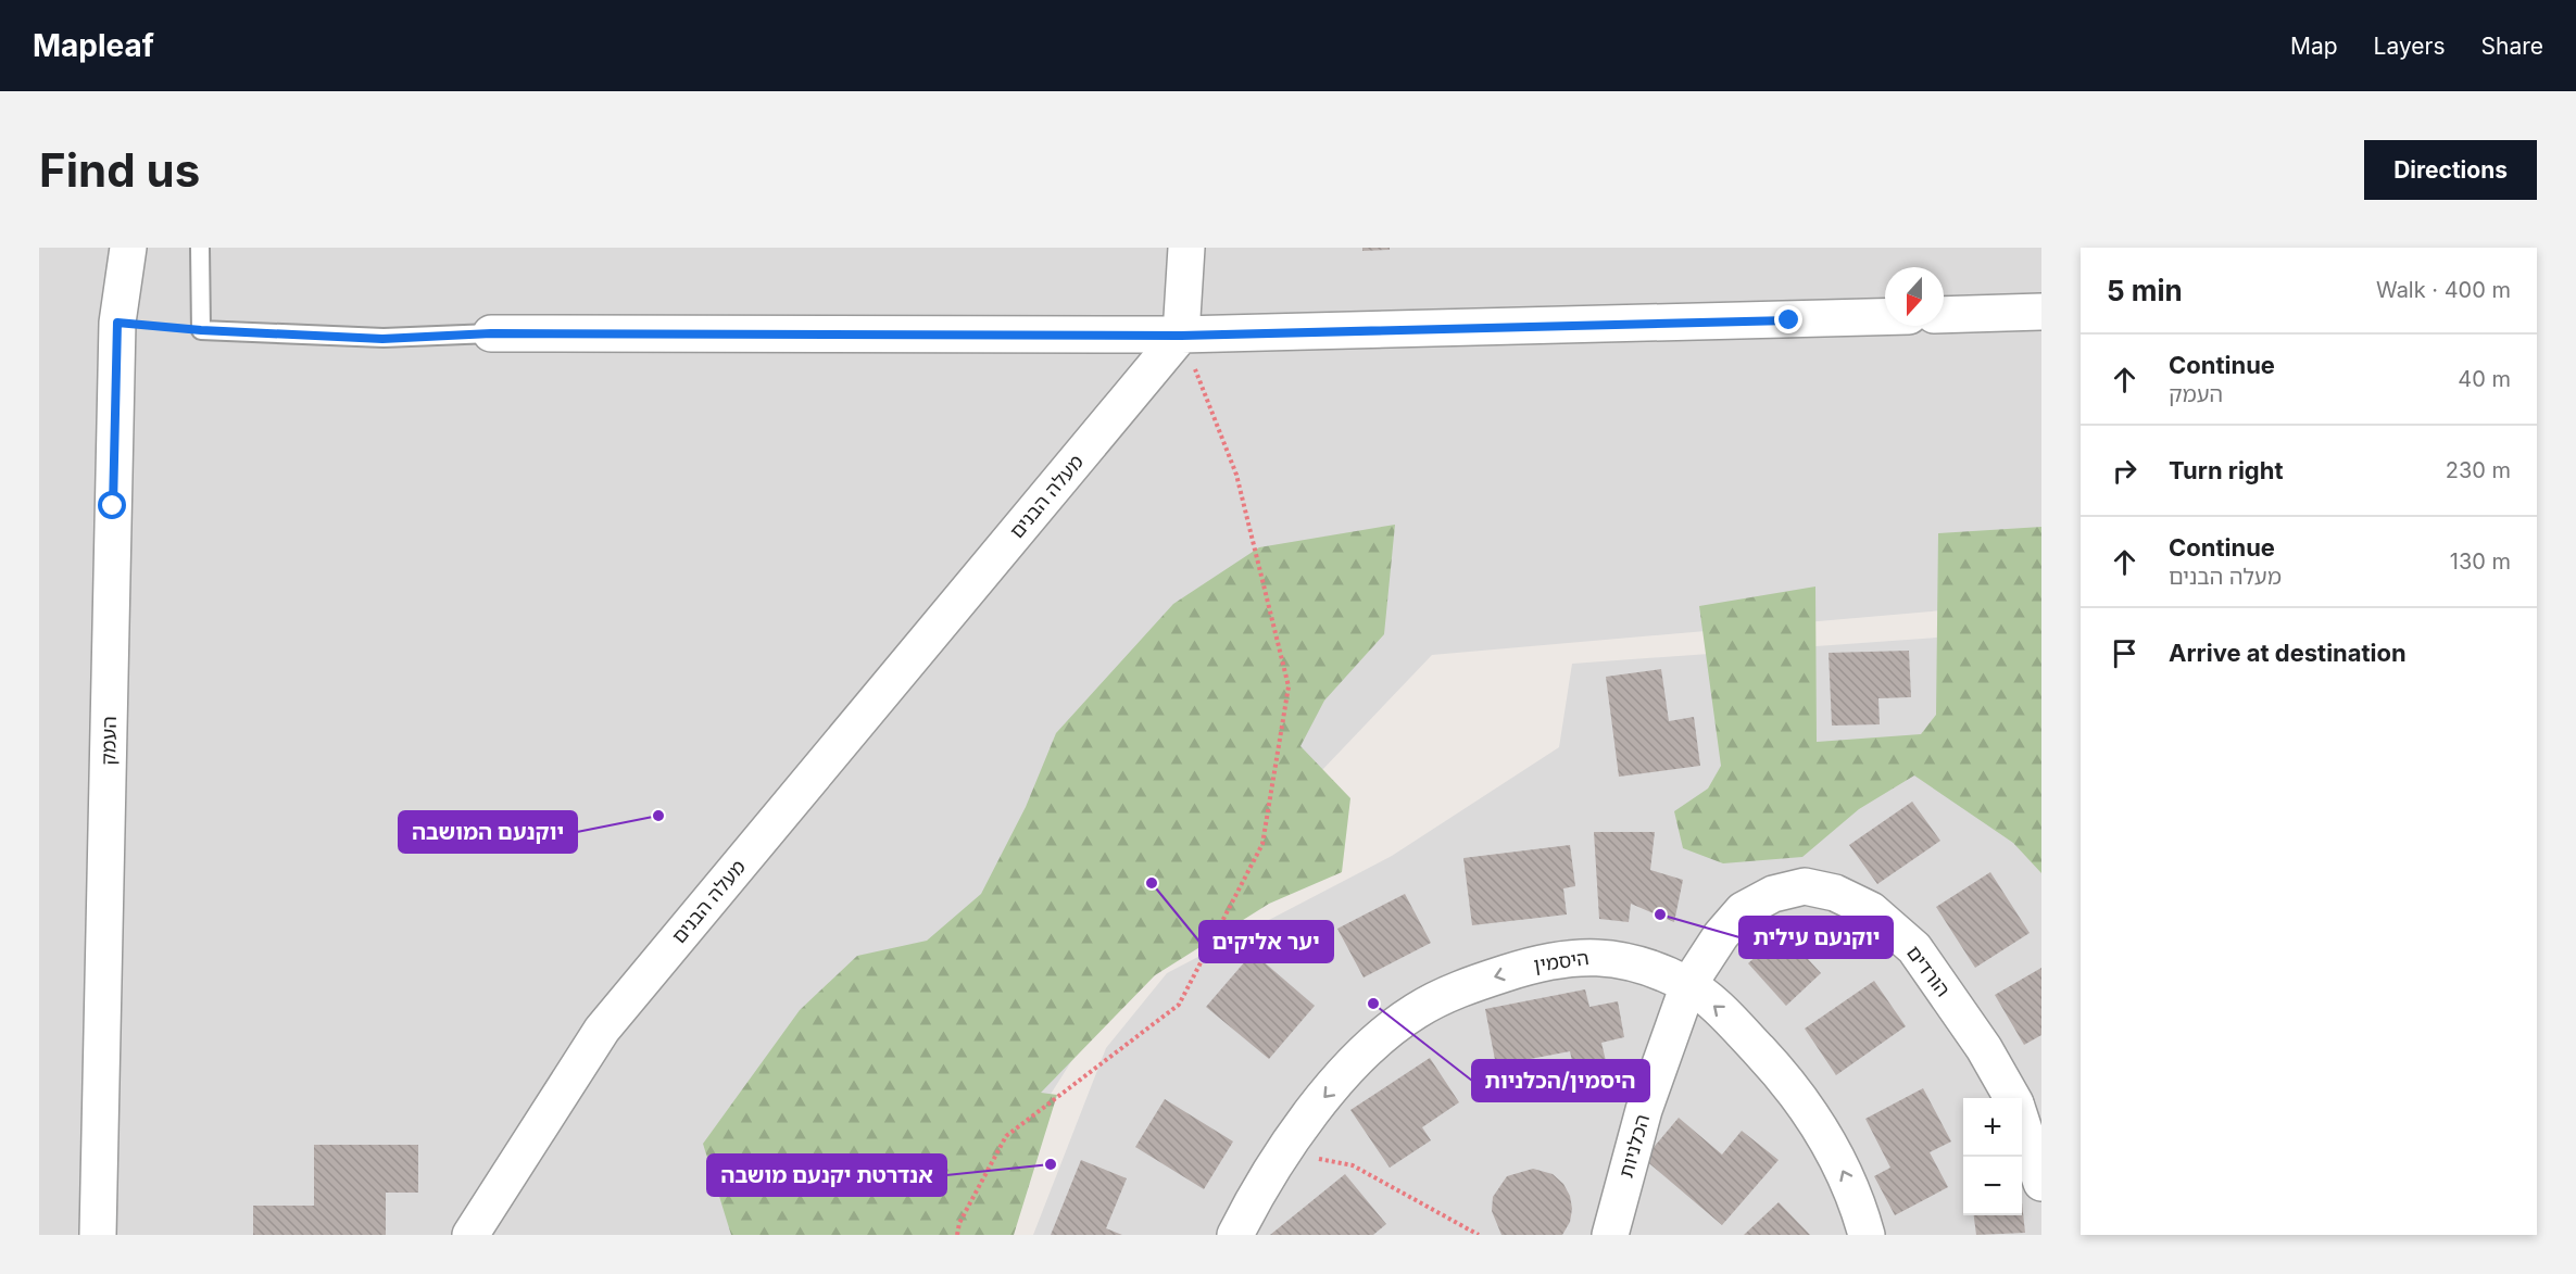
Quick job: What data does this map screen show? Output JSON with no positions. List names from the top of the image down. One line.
{"streets":{"street":["מעלה הבנים","העמק","היסמין","הורדים","הכלניות"]},"crossings":[["היסמין","הורדים"],["היסמין","הכלניות"],["הורדים","הכלניות"]],"places":["יוקנעם המושבה","יער אליקים","יוקנעם עילית","היסמין/הכלניות","אנדרטת יקנעם מושבה"],"north":"bottom","page":{"header":"Mapleaf","nav":["Map","Layers","Share"],"buttons":"Directions","title":"Find us","heading":["5 min","Walk · 400 m"],"list":[["Continue","העמק","40 m"],["Turn right","230 m"],["Continue","מעלה הבנים","130 m"],"Arrive at destination"],"map_buttons":["+","−"]}}
